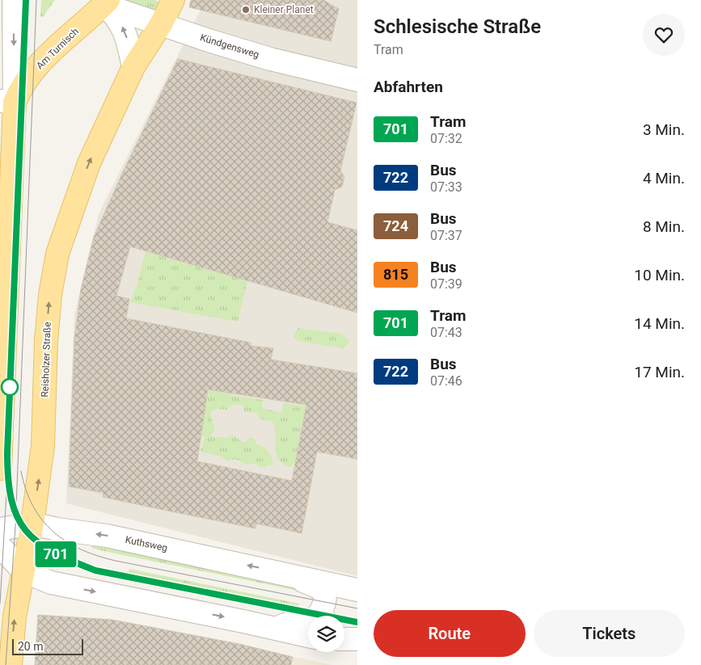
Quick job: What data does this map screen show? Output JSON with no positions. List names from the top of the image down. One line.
{"streets":{"main road":["Am Turnisch","Reisholzer Straße"],"street":["Kündgensweg","Kuthsweg"]},"crossings":[["Kündgensweg","Am Turnisch"],["Kündgensweg","Reisholzer Straße"],["Reisholzer Straße","Kuthsweg"]],"places":["Kleiner Planet"],"lines":["tram line 701"],"scale_bar":"20 m","page":{"on_map":"701","heading":[["Schlesische Straße","Tram"],"Abfahrten"],"list":[{"mark":"701","name":"Tram","note":"07:32","value":"3 Min."},{"mark":"722","name":"Bus","note":"07:33","value":"4 Min."},{"mark":"724","name":"Bus","note":"07:37","value":"8 Min."},{"mark":"815","name":"Bus","note":"07:39","value":"10 Min."},{"mark":"701","name":"Tram","note":"07:43","value":"14 Min."},{"mark":"722","name":"Bus","note":"07:46","value":"17 Min."}],"buttons":["Route","Tickets"],"scale":"20 m"}}
